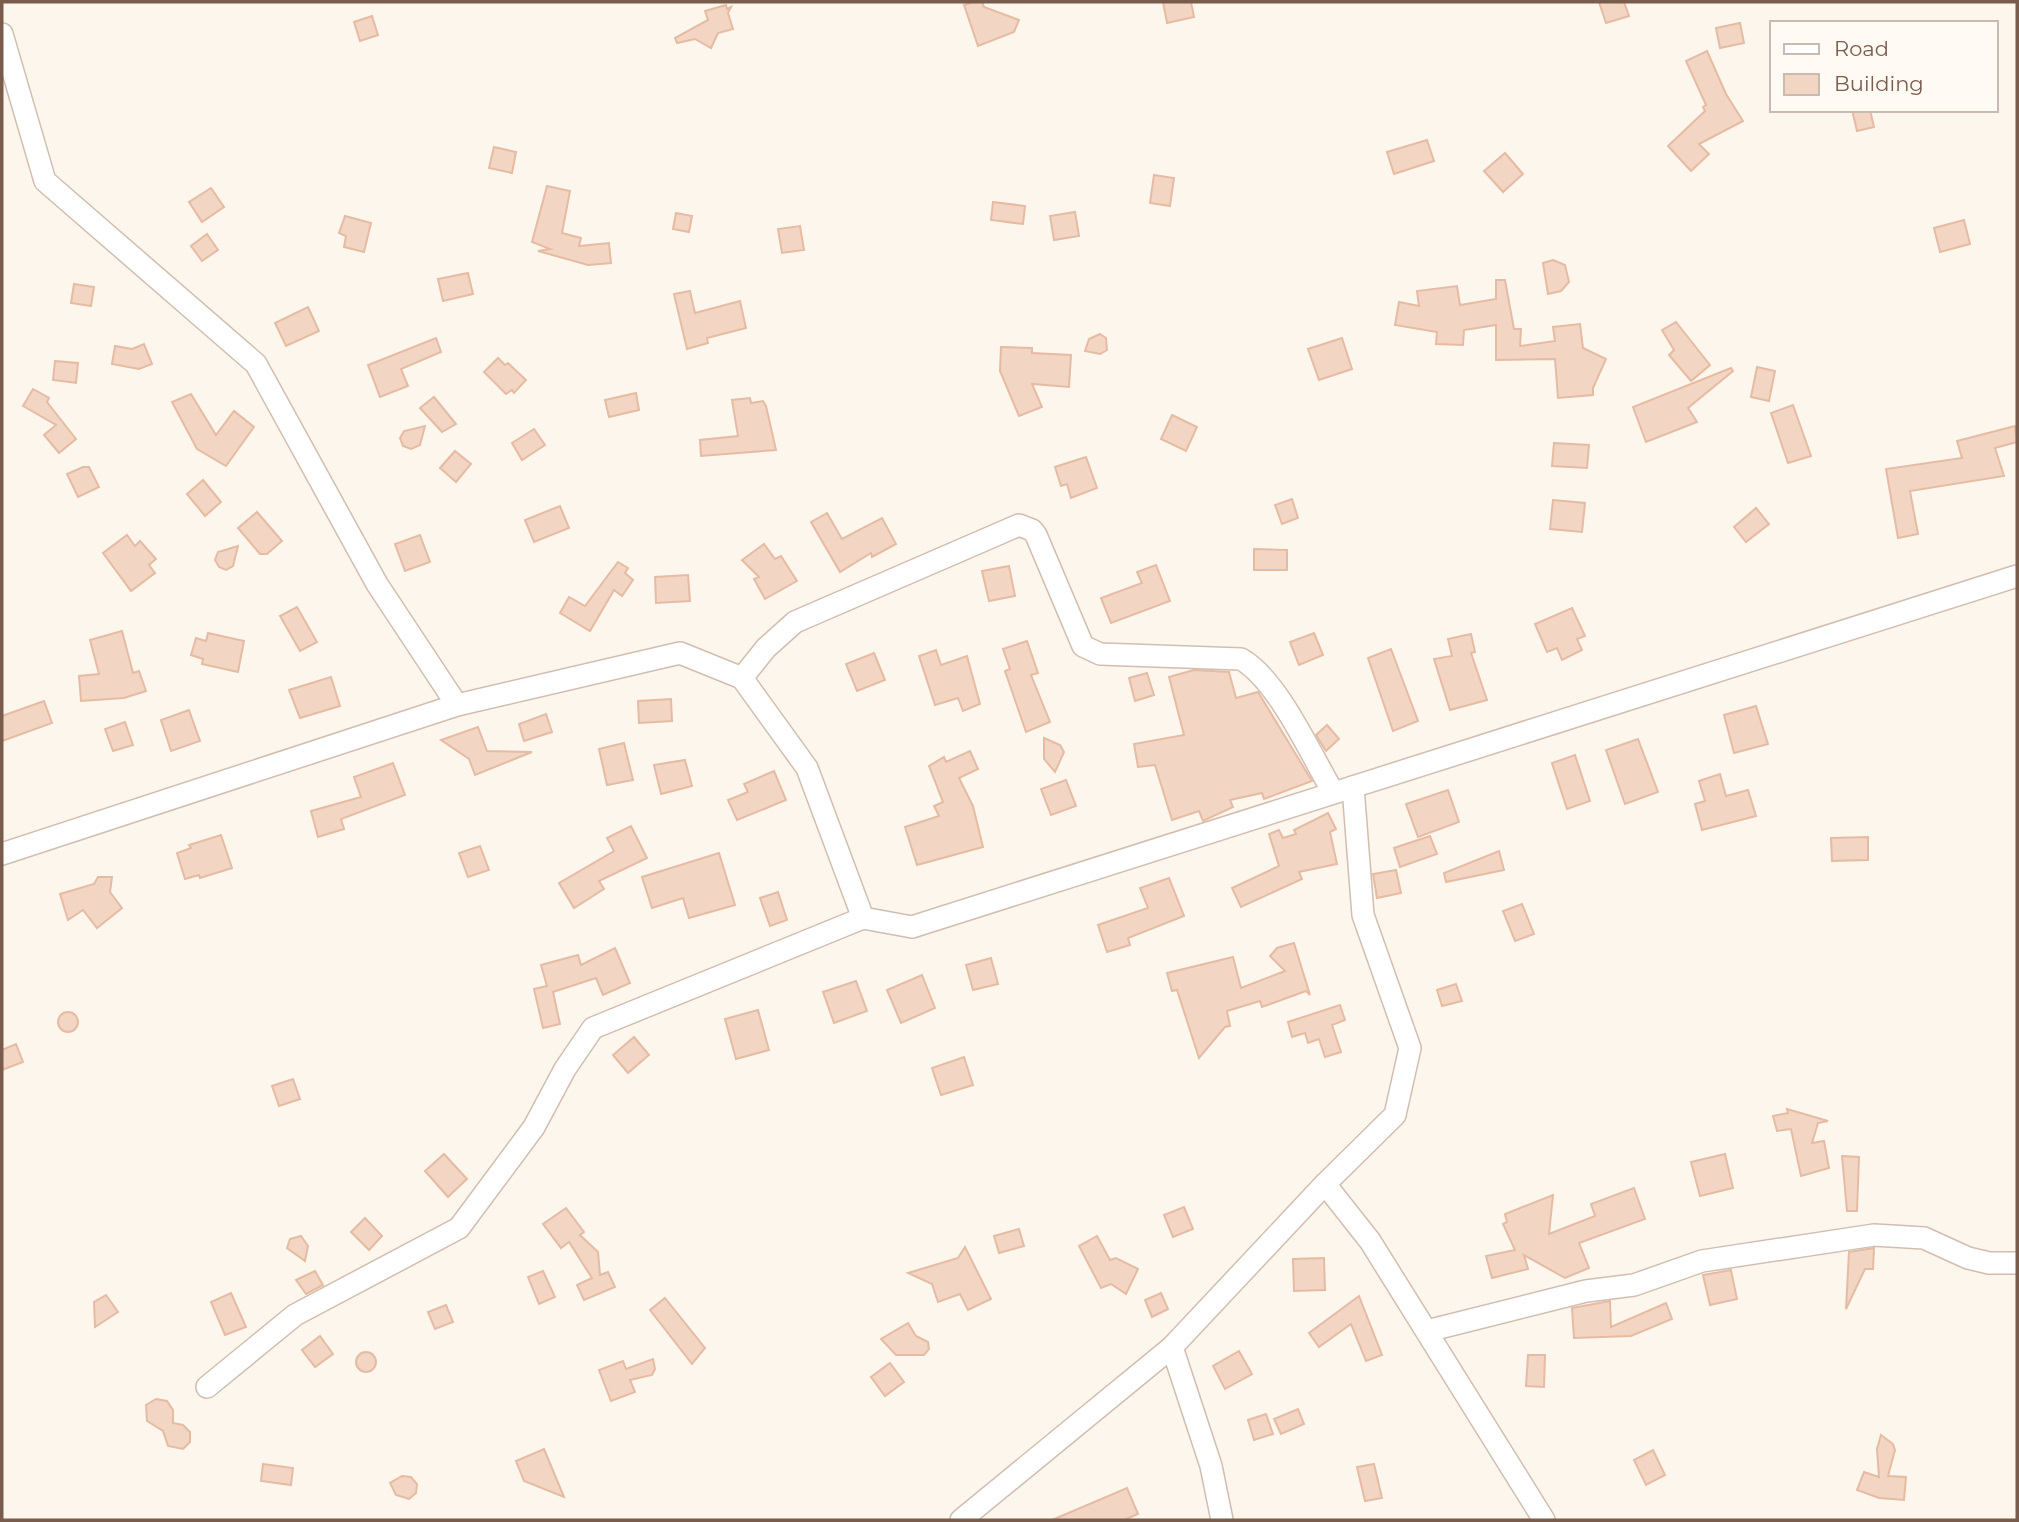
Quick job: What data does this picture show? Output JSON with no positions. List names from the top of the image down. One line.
{"legend":["Road","Building"]}
